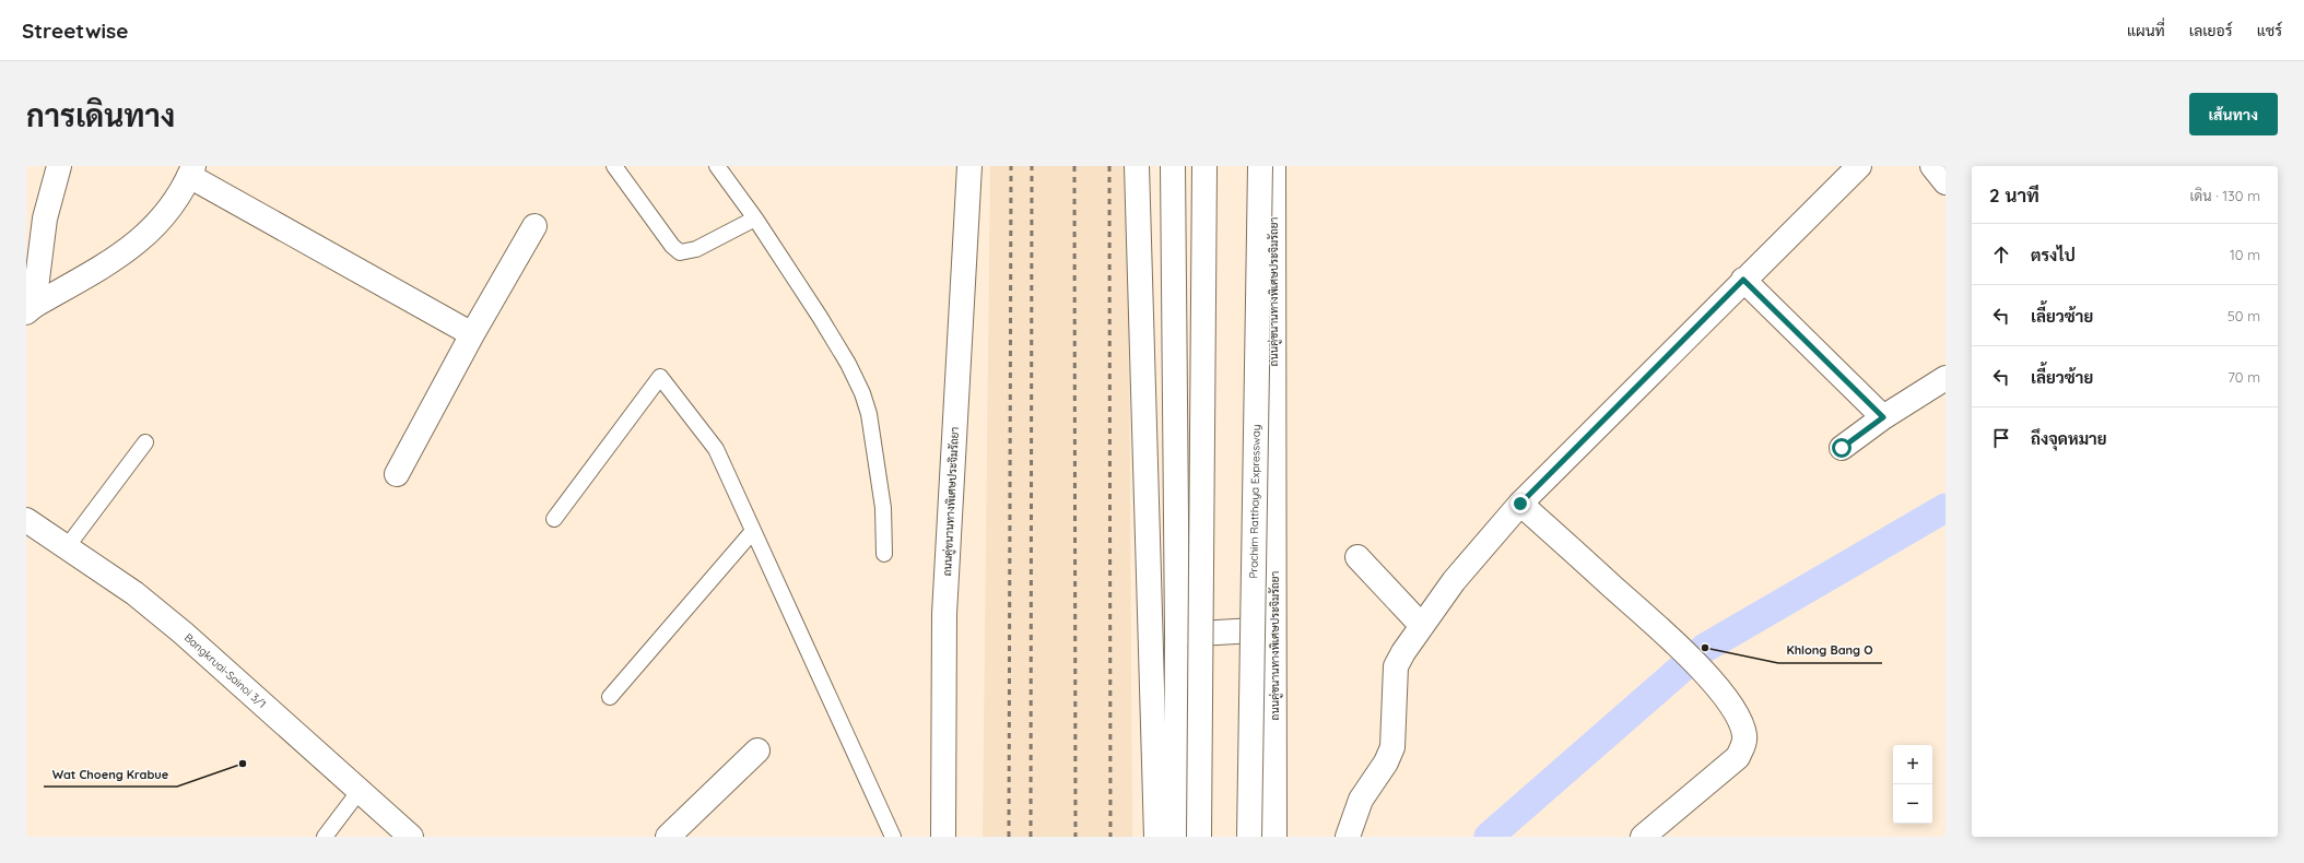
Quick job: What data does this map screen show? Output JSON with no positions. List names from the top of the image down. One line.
{"streets":{"main road":["ถนนคู่ขนานทางพิเศษประจิมรัถยา","Prachim Ratthaya Expressway","Bangkruai-Sainoi 3/1"]},"places":["Khlong Bang O","Wat Choeng Krabue"],"page":{"header":"Streetwise","nav":["แผนที่","เลเยอร์","แชร์"],"buttons":"เส้นทาง","title":"การเดินทาง","heading":["2 นาที","เดิน · 130 m"],"list":[["ตรงไป","10 m"],["เลี้ยวซ้าย","50 m"],["เลี้ยวซ้าย","70 m"],"ถึงจุดหมาย"],"map_buttons":["+","−"]}}
